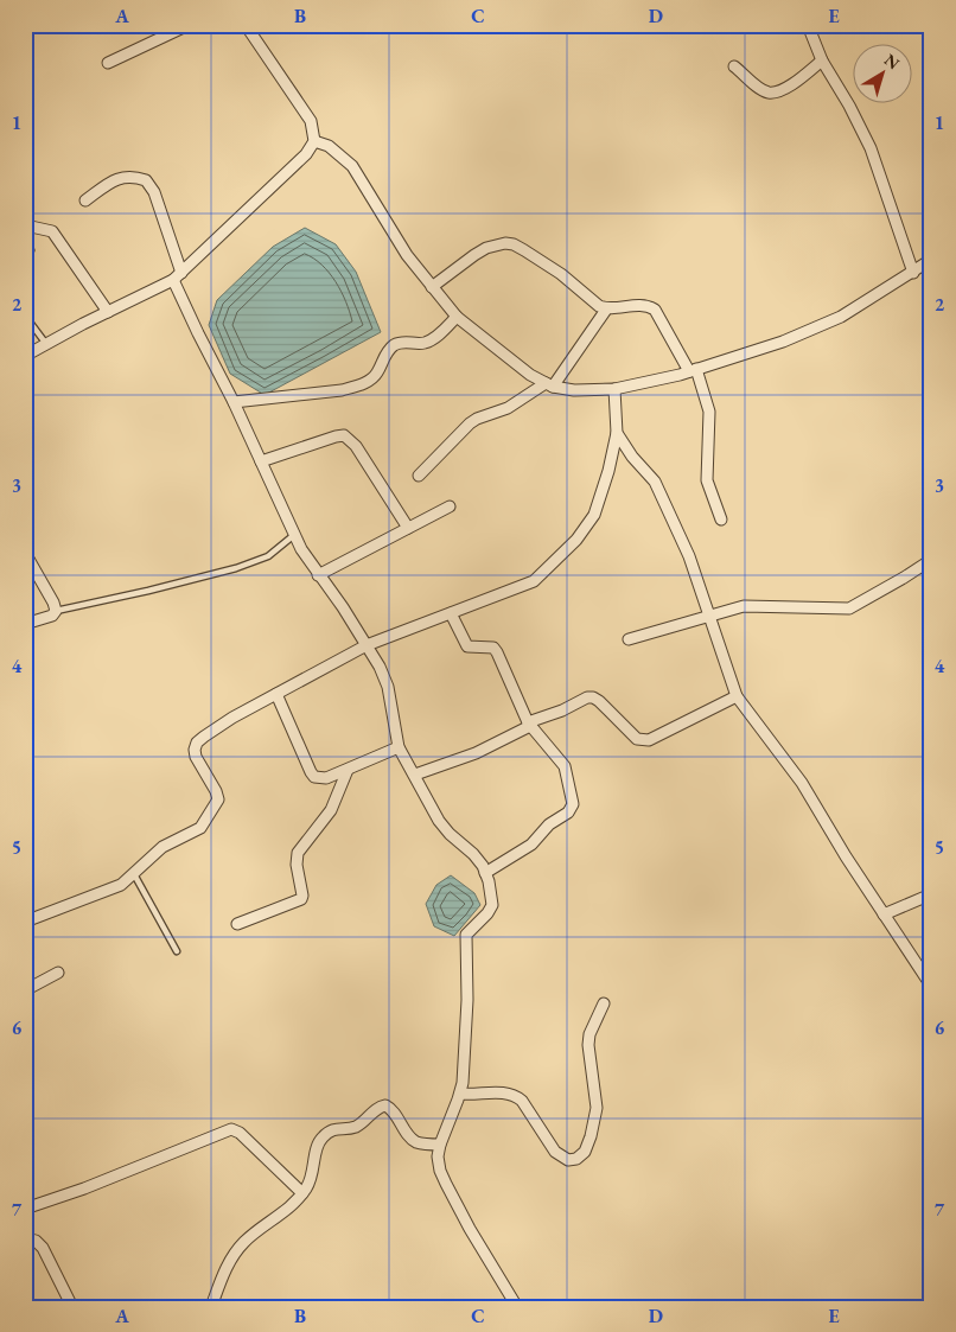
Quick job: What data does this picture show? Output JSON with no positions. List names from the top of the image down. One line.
{"north":"top right","grid":{"columns":["A","B","C","D","E"],"rows":["1","2","3","4","5","6","7"]}}
